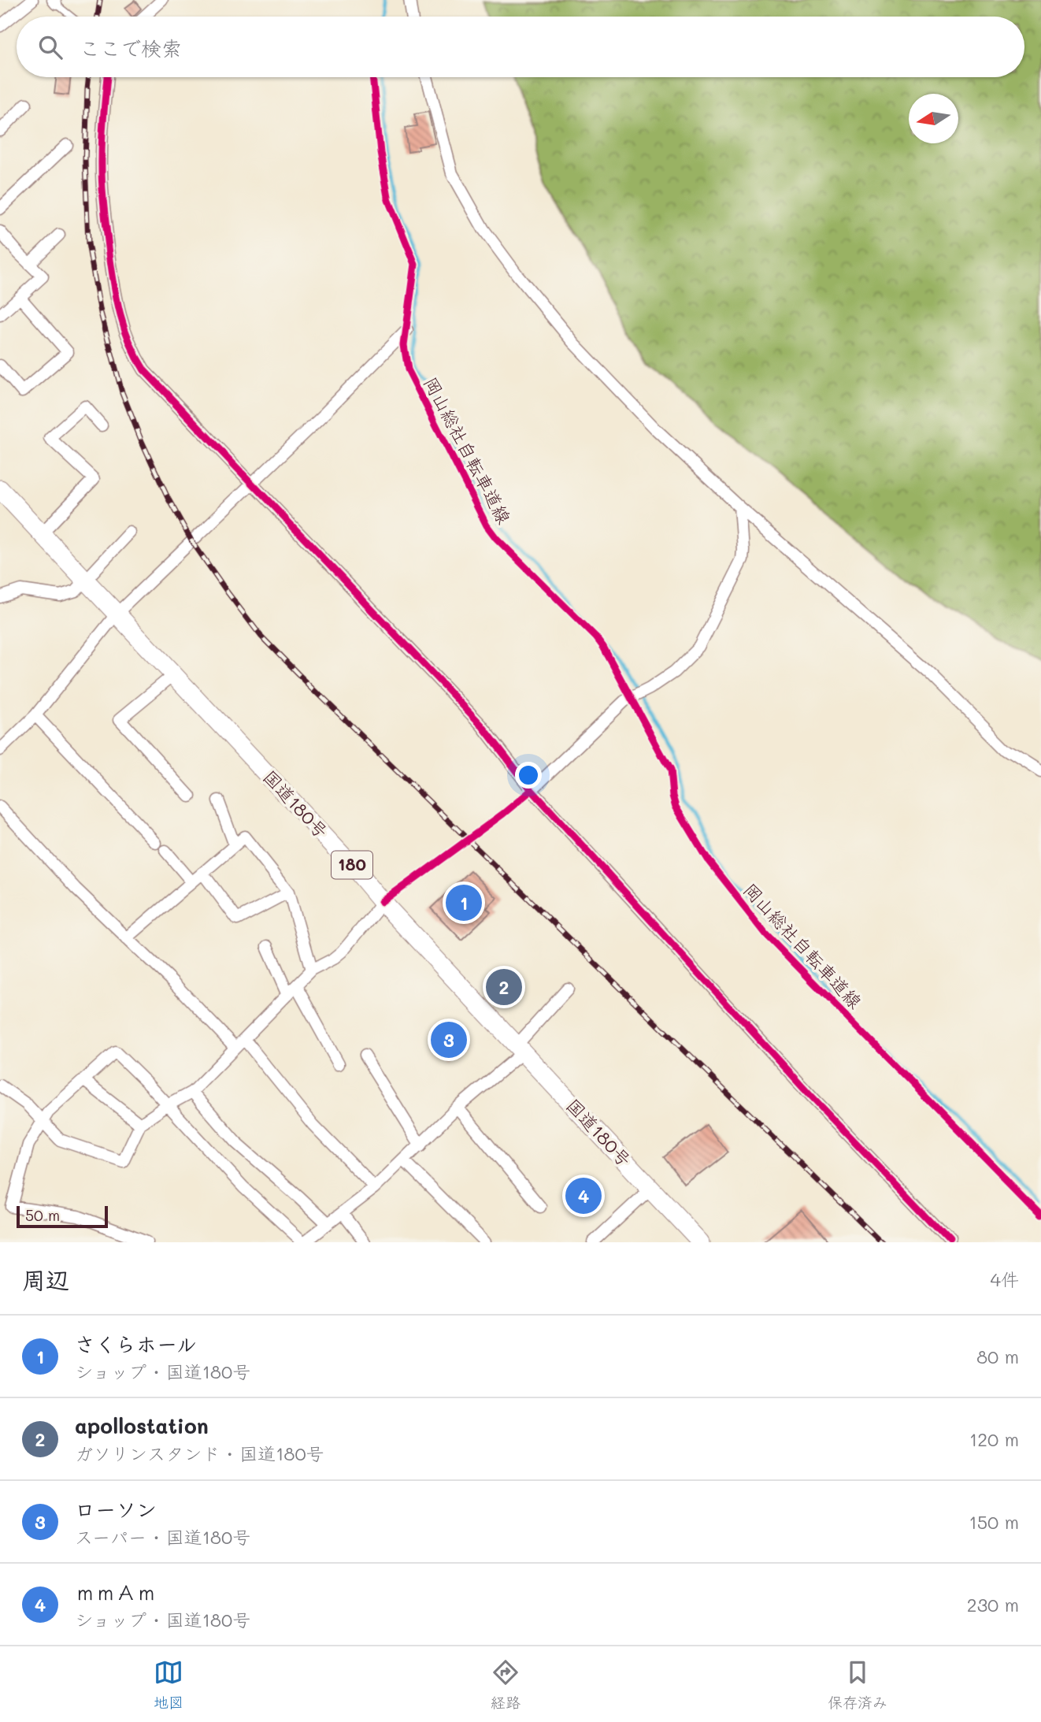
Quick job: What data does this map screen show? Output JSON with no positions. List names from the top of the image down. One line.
{"streets":{"highway":["国道180号","180"],"cycle path":["岡山総社自転車道線"]},"scale_bar":"50 m","north":"left","page":{"search":"ここで検索","pins":["1","2","3","4"],"scale":"50 m","heading":["周辺","4件"],"list":[{"mark":"1","name":"さくらホール","note":"ショップ · 国道180号","value":"80 m"},{"mark":"2","name":"apollostation","note":"ガソリンスタンド · 国道180号","value":"120 m"},{"mark":"3","name":"ローソン","note":"スーパー · 国道180号","value":"150 m"},{"mark":"4","name":"ｍｍＡｍ","note":"ショップ · 国道180号","value":"230 m"}],"nav":["地図","経路","保存済み"]}}
